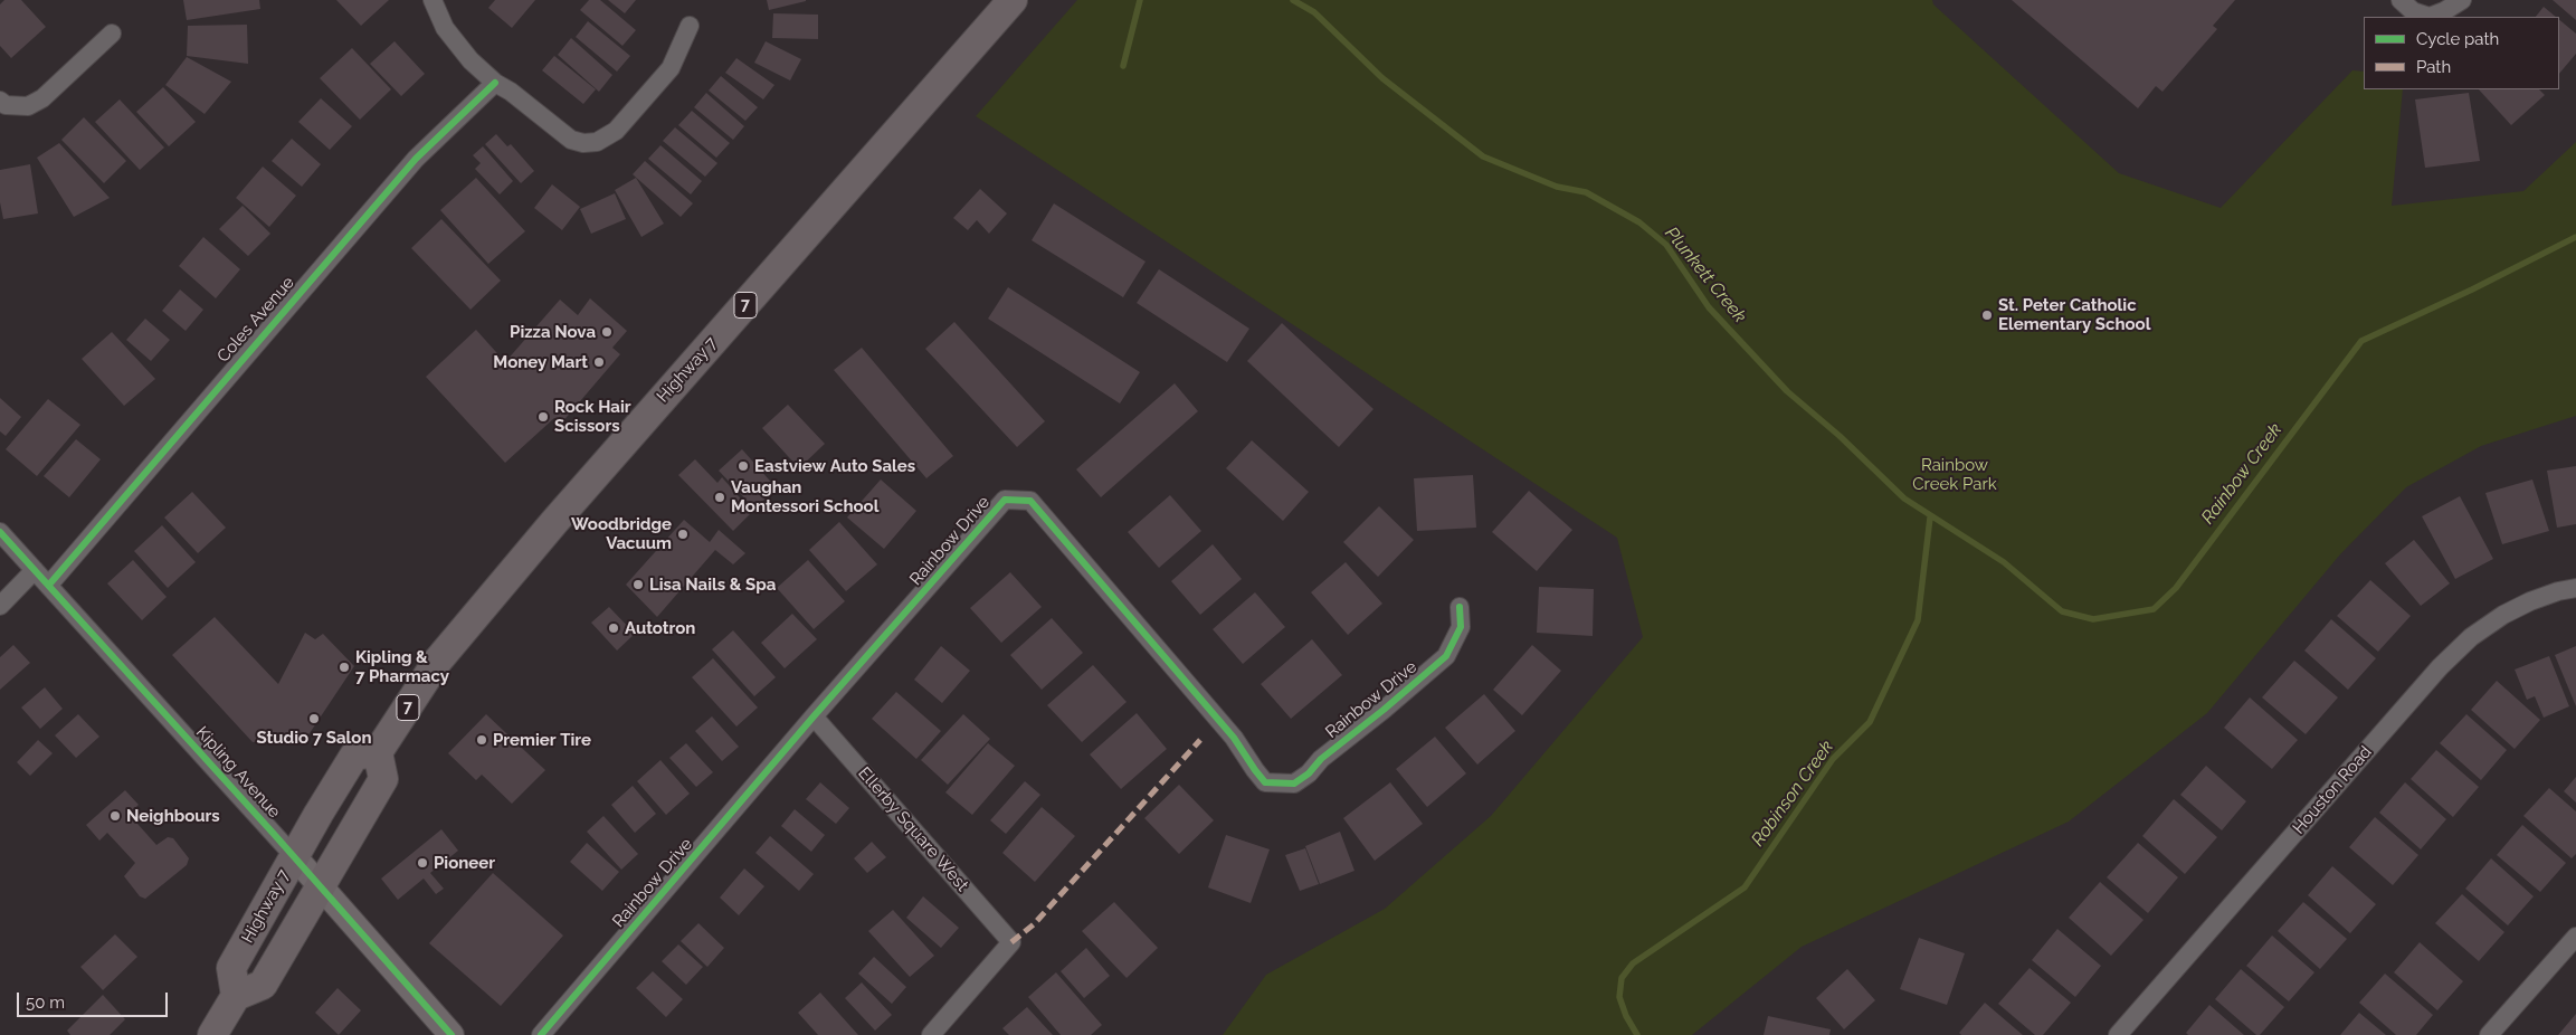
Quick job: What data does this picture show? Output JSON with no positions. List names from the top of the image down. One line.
{"streets":{"main road":["7","Highway 7"],"street":["Coles Avenue","Rainbow Drive","Kipling Avenue","Houston Road","Ellerby Square West"]},"crossings":[["Coles Avenue","Kipling Avenue"],["Highway 7","Kipling Avenue"],["Rainbow Drive","Ellerby Square West"]],"water":["Plunkett Creek","Rainbow Creek","Robinson Creek"],"parks":["Rainbow Creek Park"],"places":["St. Peter Catholic Elementary School","Pizza Nova","Money Mart","Rock Hair Scissors","Eastview Auto Sales","Vaughan Montessori School","Woodbridge Vacuum","Lisa Nails & Spa","Autotron","Kipling & 7 Pharmacy","Studio 7 Salon","Premier Tire","Neighbours","Pioneer"],"legend":["Cycle path","Path"],"scale_bar":"50 m"}
